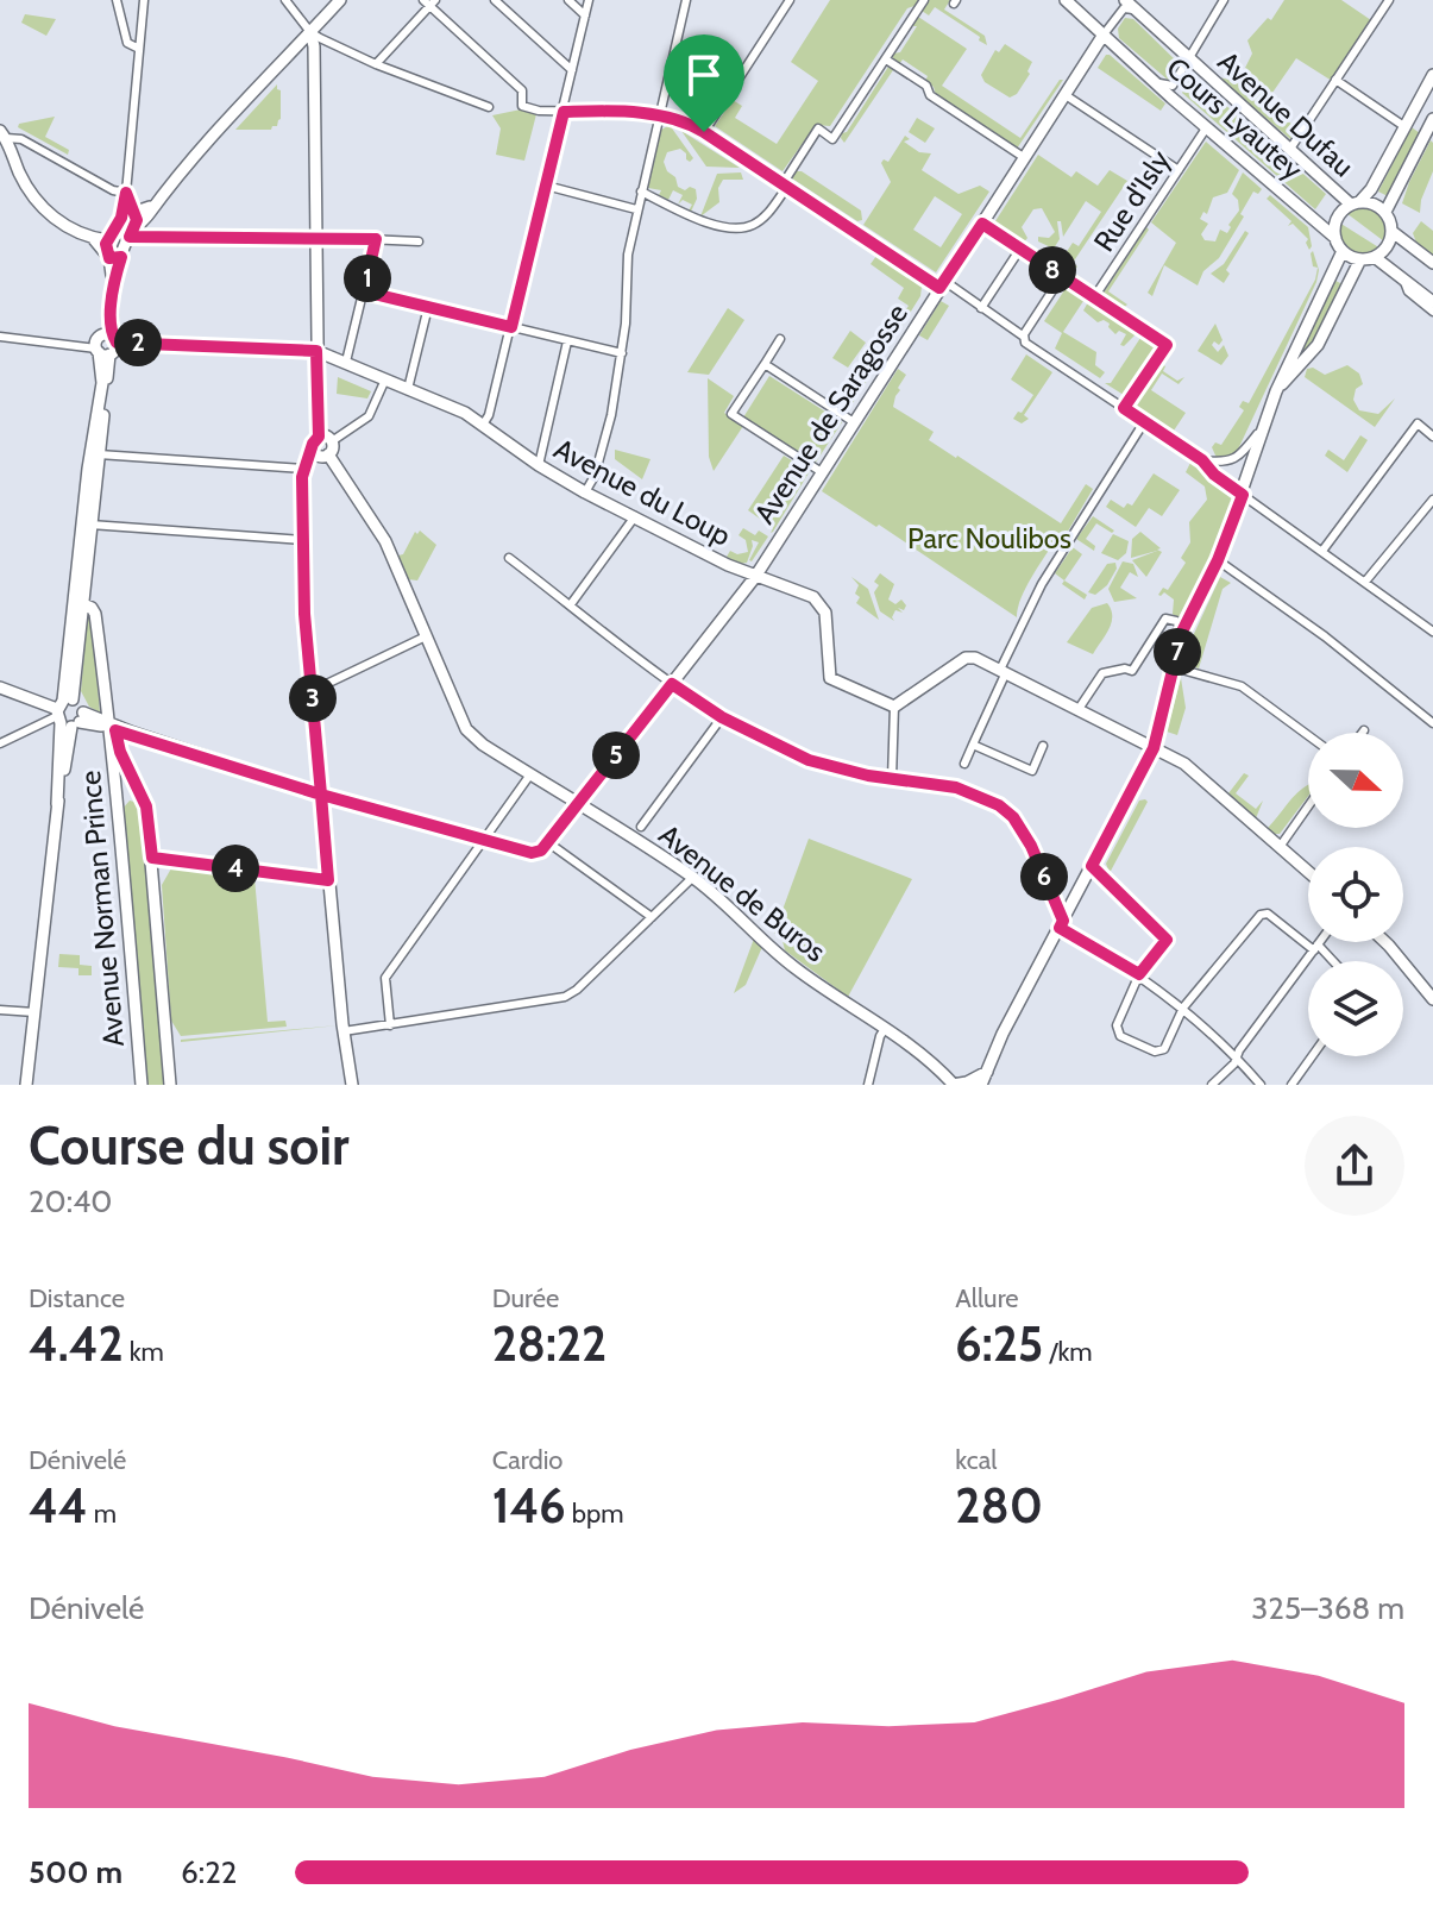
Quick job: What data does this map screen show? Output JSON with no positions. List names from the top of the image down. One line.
{"streets":{"street":["Avenue Dufau","Cours Lyautey","Rue d'Isly","Avenue de Saragosse","Avenue du Loup","Avenue de Buros","Avenue Norman Prince"]},"crossings":[["Avenue Dufau","Cours Lyautey"],["Cours Lyautey","Rue d'Isly"],["Cours Lyautey","Avenue de Saragosse"],["Avenue de Saragosse","Avenue du Loup"],["Avenue de Saragosse","Avenue de Buros"]],"parks":["Parc Noulibos"],"north":"right","page":{"pins":["8","1","2","7","3","5","4","6"],"heading":["Course du soir","20:40"],"stats":[["Distance","4.42 km"],["Durée","28:22"],["Allure","6:25 /km"],["Dénivelé","44 m"],["Cardio","146 bpm"],["kcal","280"]],"chart":["Dénivelé","325–368 m"],"list":[{"name":"500 m","note":"6:22"}]}}
